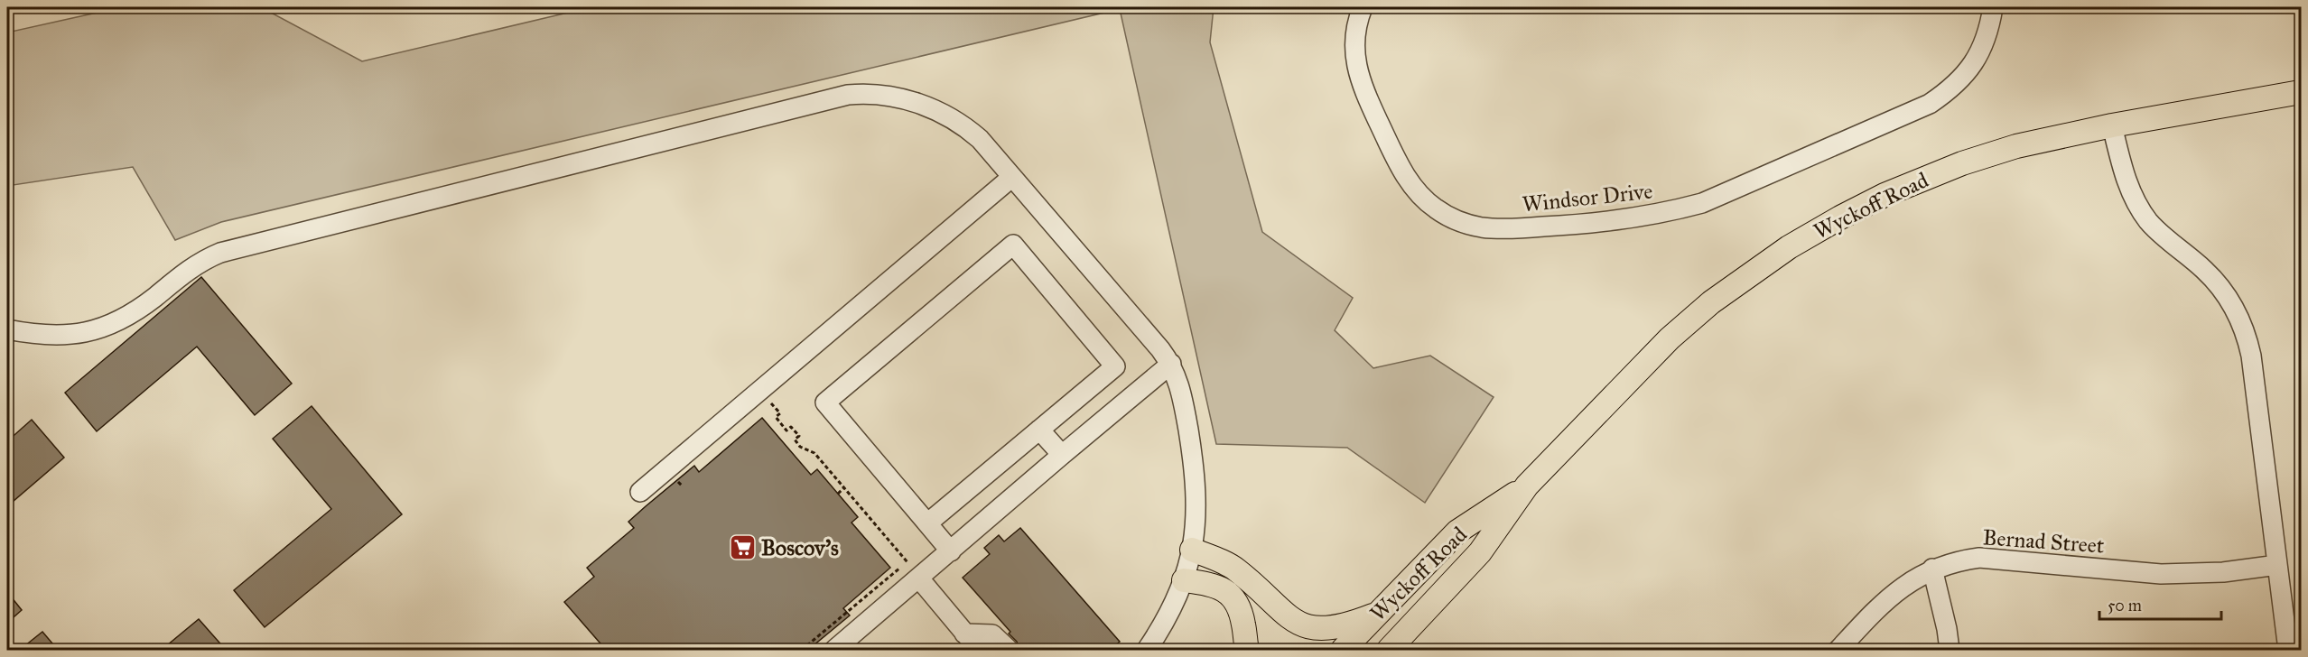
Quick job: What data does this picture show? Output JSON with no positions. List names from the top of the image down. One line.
{"streets":{"main road":["Wyckoff Road"],"street":["Windsor Drive","Bernad Street"]},"places":{"supermarket":["Boscov's"]},"scale_bar":"50 m"}
